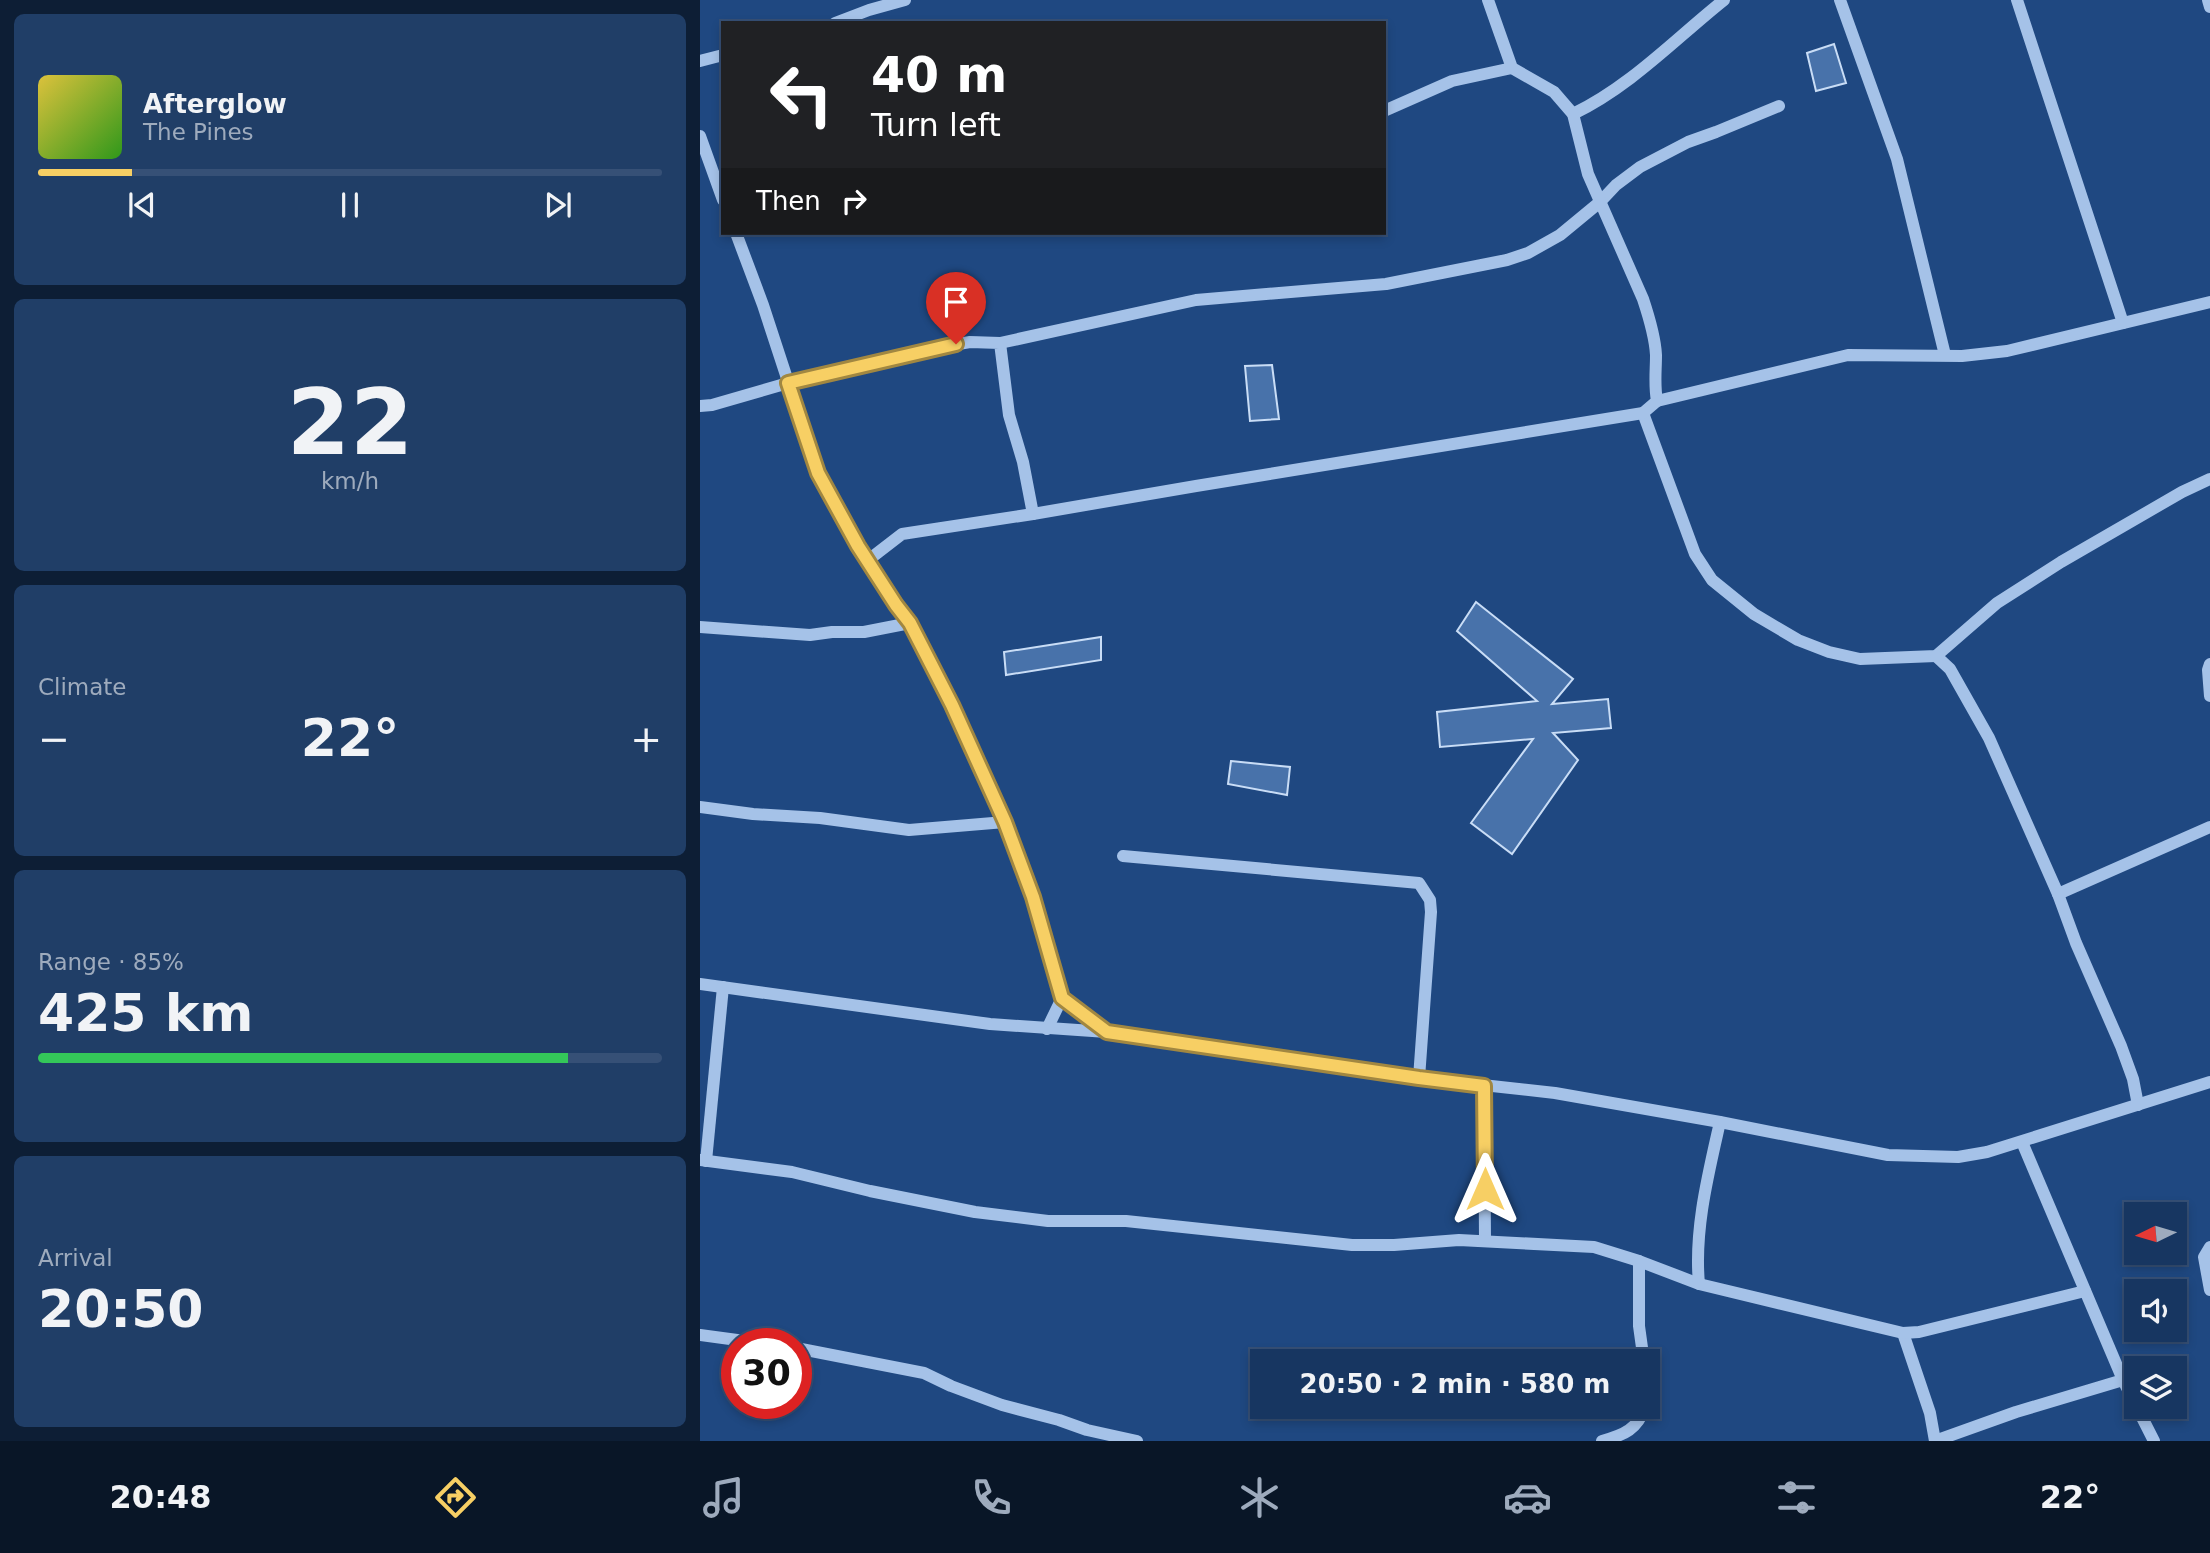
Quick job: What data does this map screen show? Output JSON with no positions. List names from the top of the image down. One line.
{"north":"left","page":{"turn":["40 m","Turn left"],"song":["Afterglow","The Pines"],"then":"Then","tile":[["22","km/h"],"Climate",["Range · 85%","425 km"],["Arrival","20:50"]],"heat":["−","22°","+"],"limit":"30","trip":"20:50 · 2 min · 580 m","tabs":["20:48","22°"]}}
